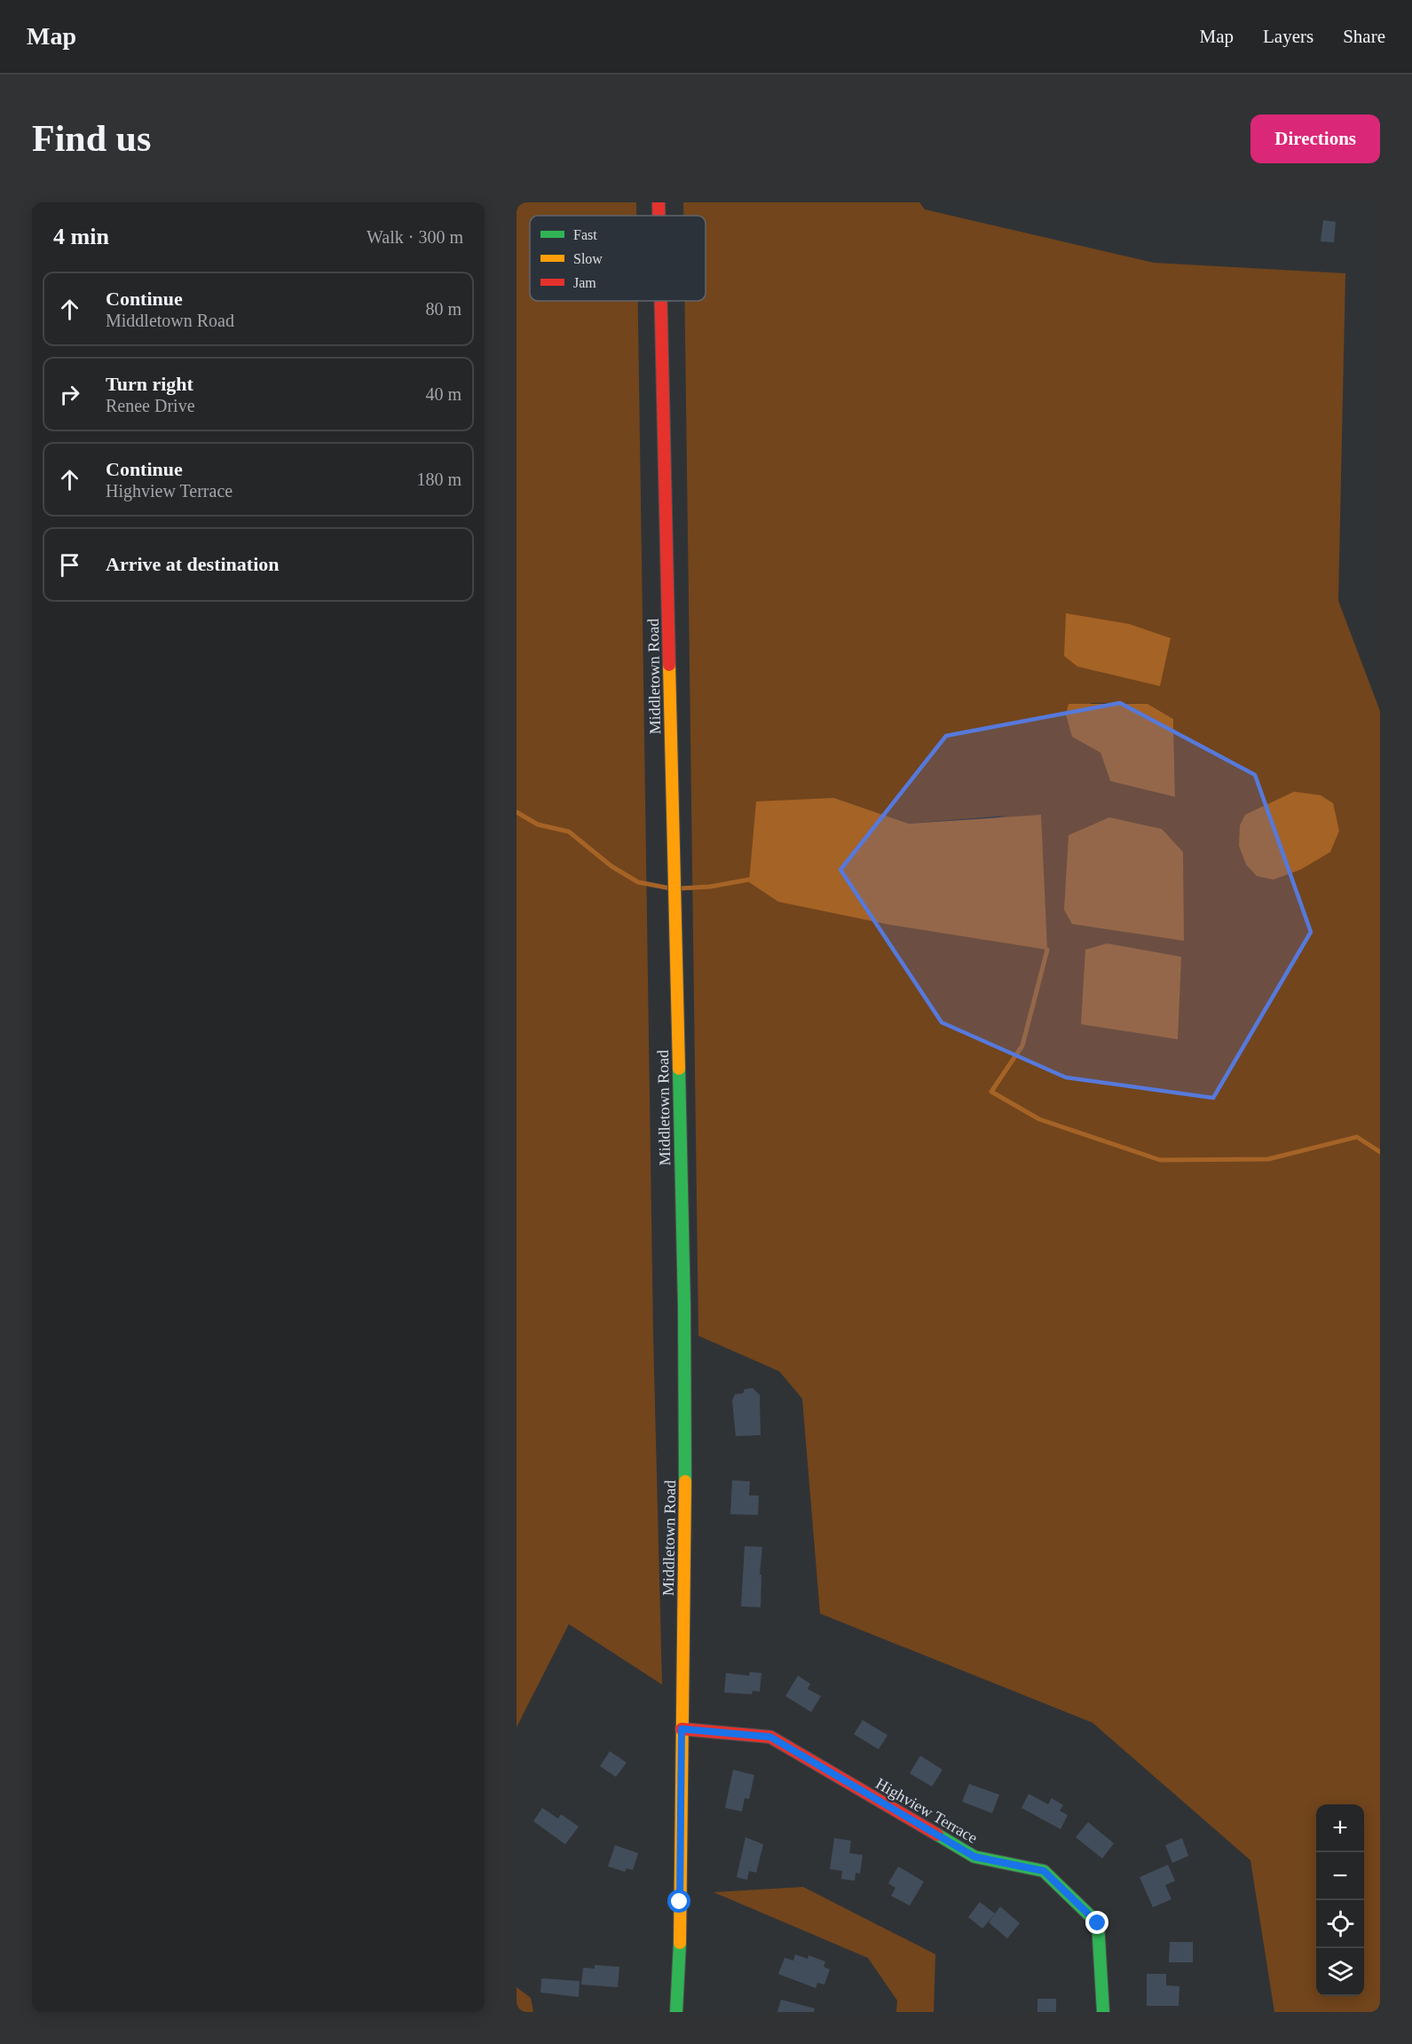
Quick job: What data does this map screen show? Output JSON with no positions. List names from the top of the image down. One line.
{"streets":{"street":["Middletown Road","Highview Terrace"]},"crossings":[["Middletown Road","Highview Terrace"]],"legend":["Fast","Slow","Jam"],"page":{"header":"Map","nav":["Map","Layers","Share"],"buttons":"Directions","title":"Find us","heading":["4 min","Walk · 300 m"],"list":[["Continue","Middletown Road","80 m"],["Turn right","Renee Drive","40 m"],["Continue","Highview Terrace","180 m"],"Arrive at destination"],"map_buttons":["+","−"]}}
